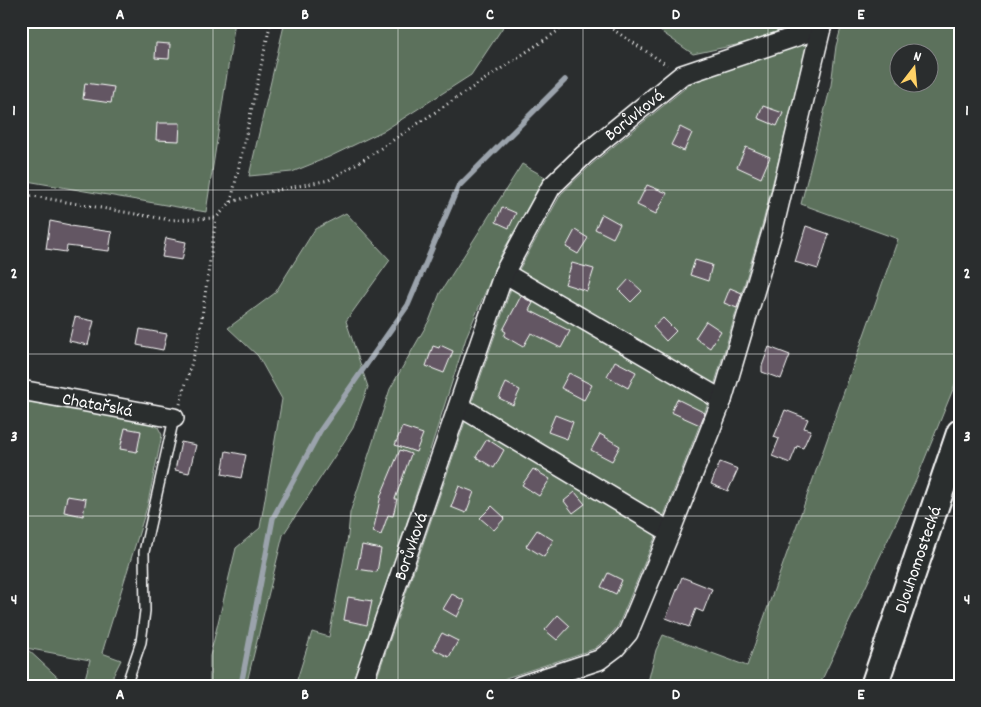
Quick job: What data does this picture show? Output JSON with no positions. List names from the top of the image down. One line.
{"streets":{"street":["Borůvková","Chatařská","Dlouhomostecká"]},"north":"top","grid":{"columns":["A","B","C","D","E"],"rows":["1","2","3","4"]}}
